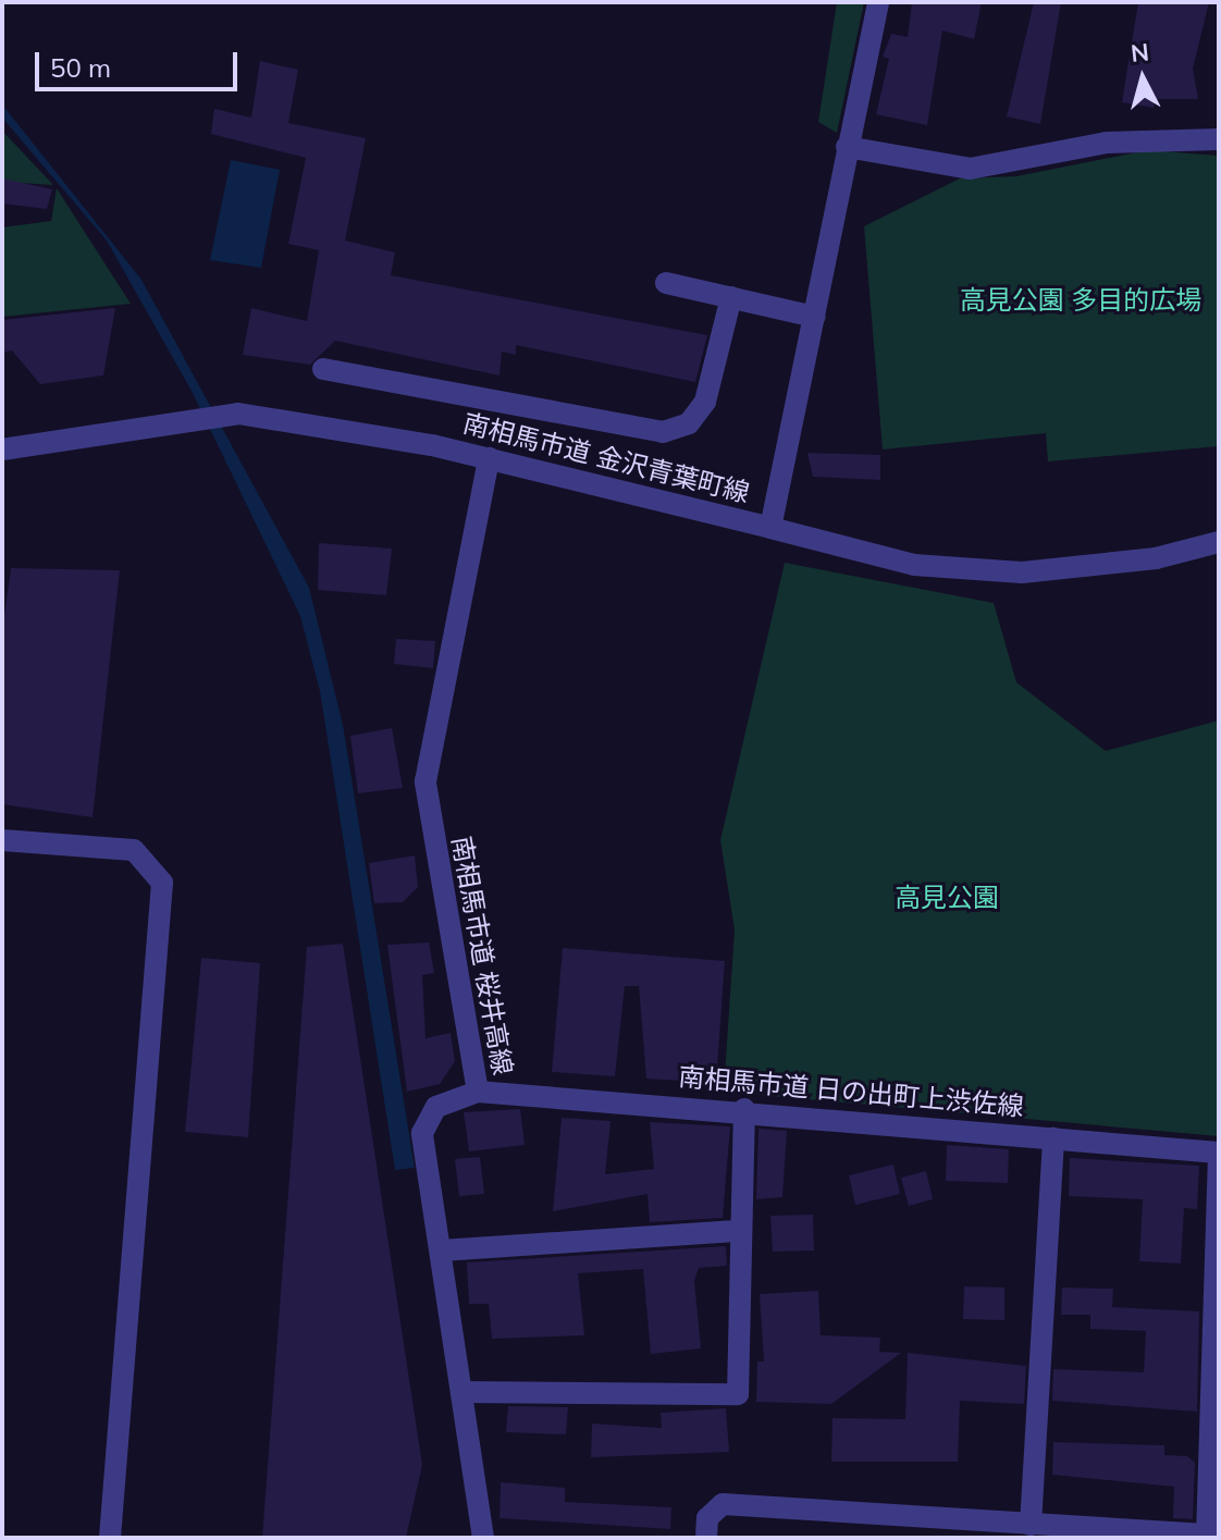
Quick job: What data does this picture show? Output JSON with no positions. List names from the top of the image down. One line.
{"streets":{"street":["南相馬市道 金沢青葉町線","南相馬市道 桜井高線","南相馬市道 日の出町上渋佐線"]},"crossings":[["南相馬市道 金沢青葉町線","南相馬市道 桜井高線"],["南相馬市道 桜井高線","南相馬市道 日の出町上渋佐線"]],"parks":["高見公園 多目的広場","高見公園"],"scale_bar":"50 m","north":"top"}
